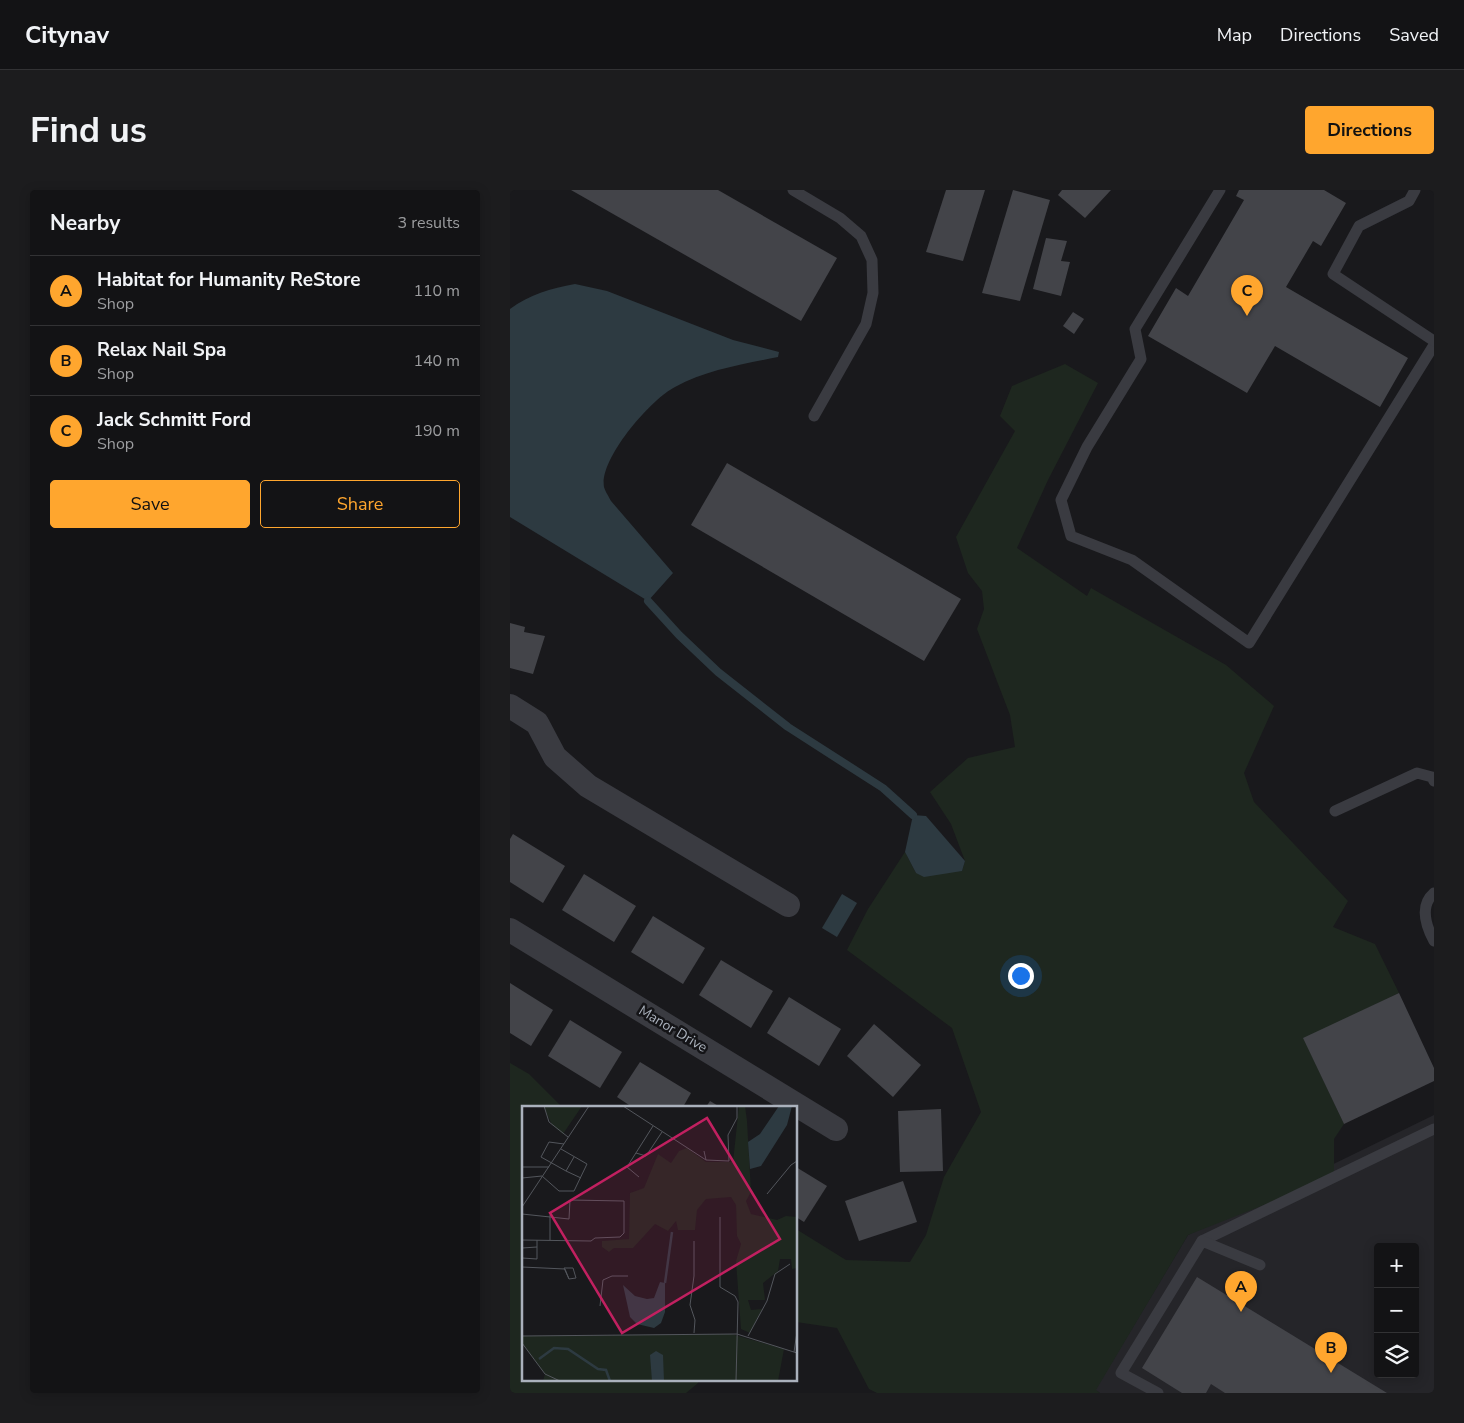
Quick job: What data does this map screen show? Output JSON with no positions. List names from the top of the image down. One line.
{"streets":{"street":["Manor Drive"]},"page":{"header":"Citynav","nav":["Map","Directions","Saved"],"buttons":["Directions",["Save","Share"]],"title":"Find us","heading":["Nearby","3 results"],"list":[{"mark":"A","name":"Habitat for Humanity ReStore","note":"Shop","value":"110 m"},{"mark":"B","name":"Relax Nail Spa","note":"Shop","value":"140 m"},{"mark":"C","name":"Jack Schmitt Ford","note":"Shop","value":"190 m"}],"pins":["C","A","B"],"map_buttons":["+","−"]}}
